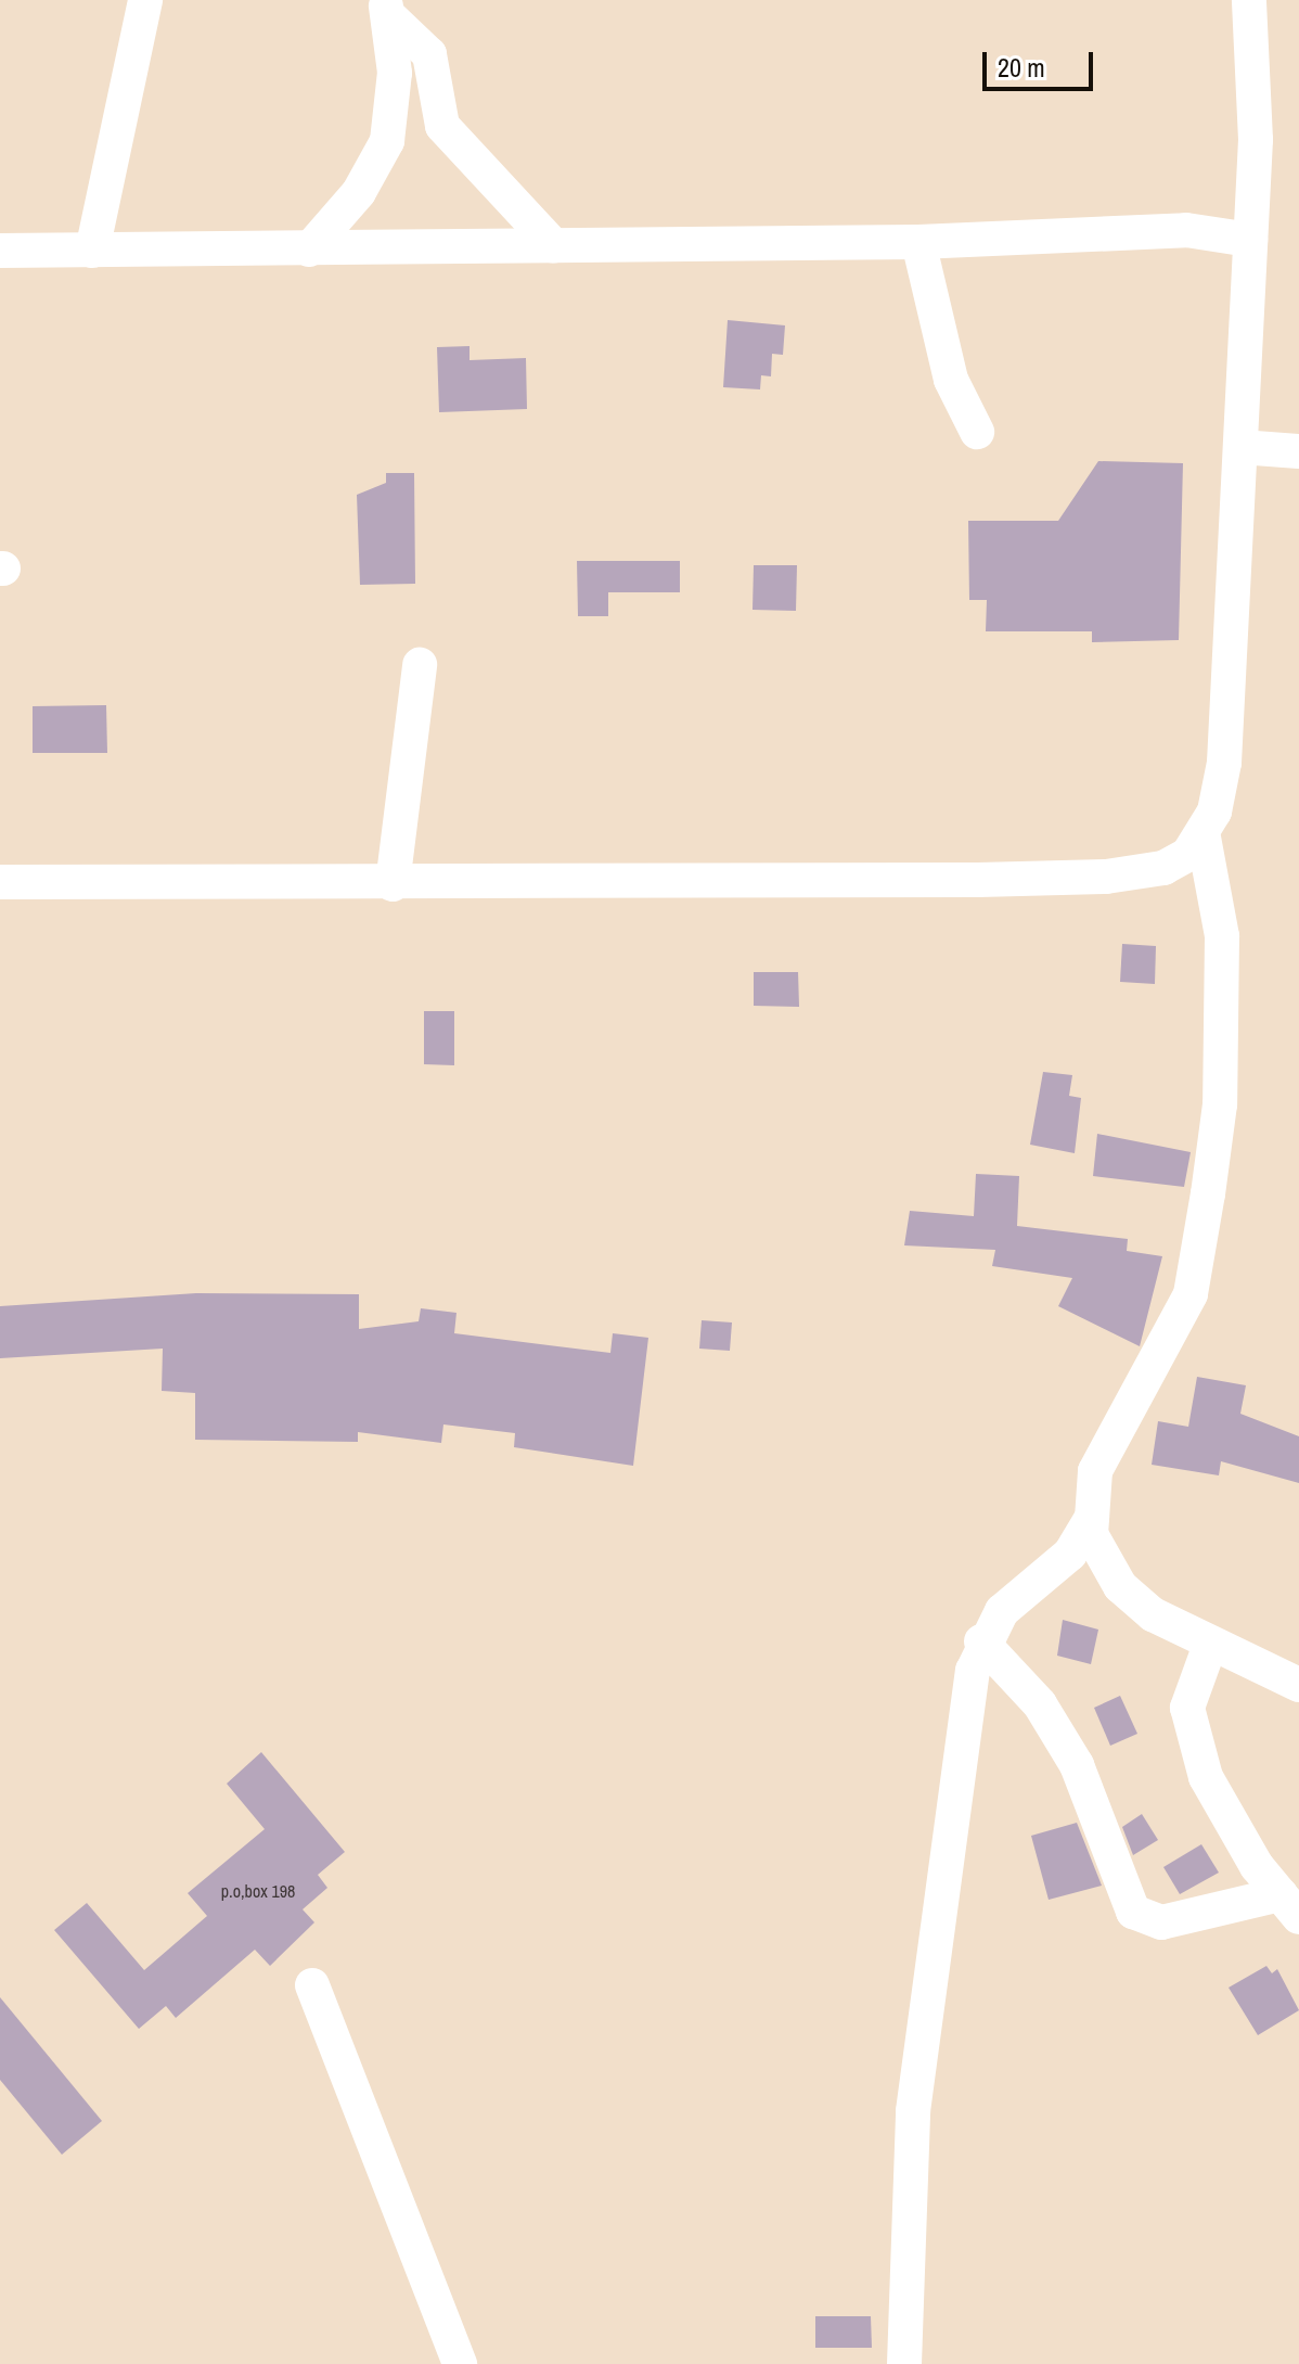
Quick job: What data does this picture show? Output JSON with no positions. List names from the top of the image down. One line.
{"house_numbers":["p.o,box 198"],"scale_bar":"20 m"}
